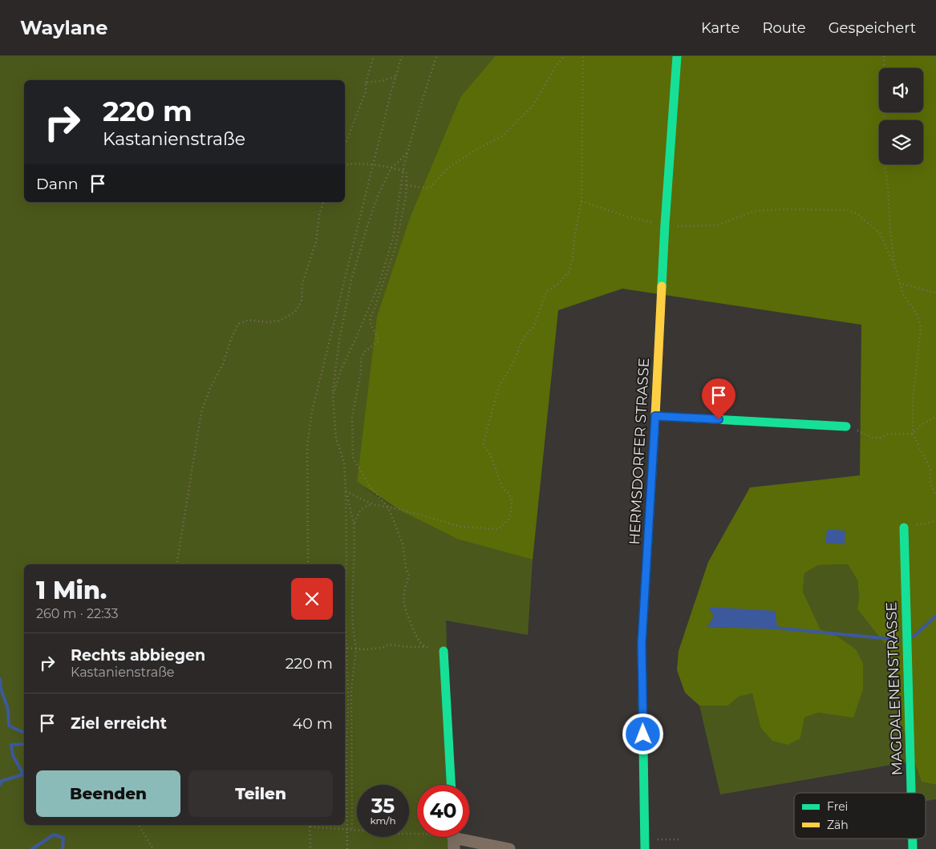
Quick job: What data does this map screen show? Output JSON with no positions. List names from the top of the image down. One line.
{"streets":{"street":["HERMSDORFER STRASSE","MAGDALENENSTRASSE"]},"legend":["Frei","Zäh"],"page":{"header":"Waylane","nav":["Karte","Route","Gespeichert"],"turn":["220 m","Kastanienstraße"],"then":"Dann","heading":["1 Min.","260 m · 22:33"],"list":[{"name":"Rechts abbiegen","note":"Kastanienstraße","value":"220 m"},{"name":"Ziel erreicht","value":"40 m"}],"buttons":["Beenden","Teilen"],"speed":"35 km/h","limit":"40"}}
